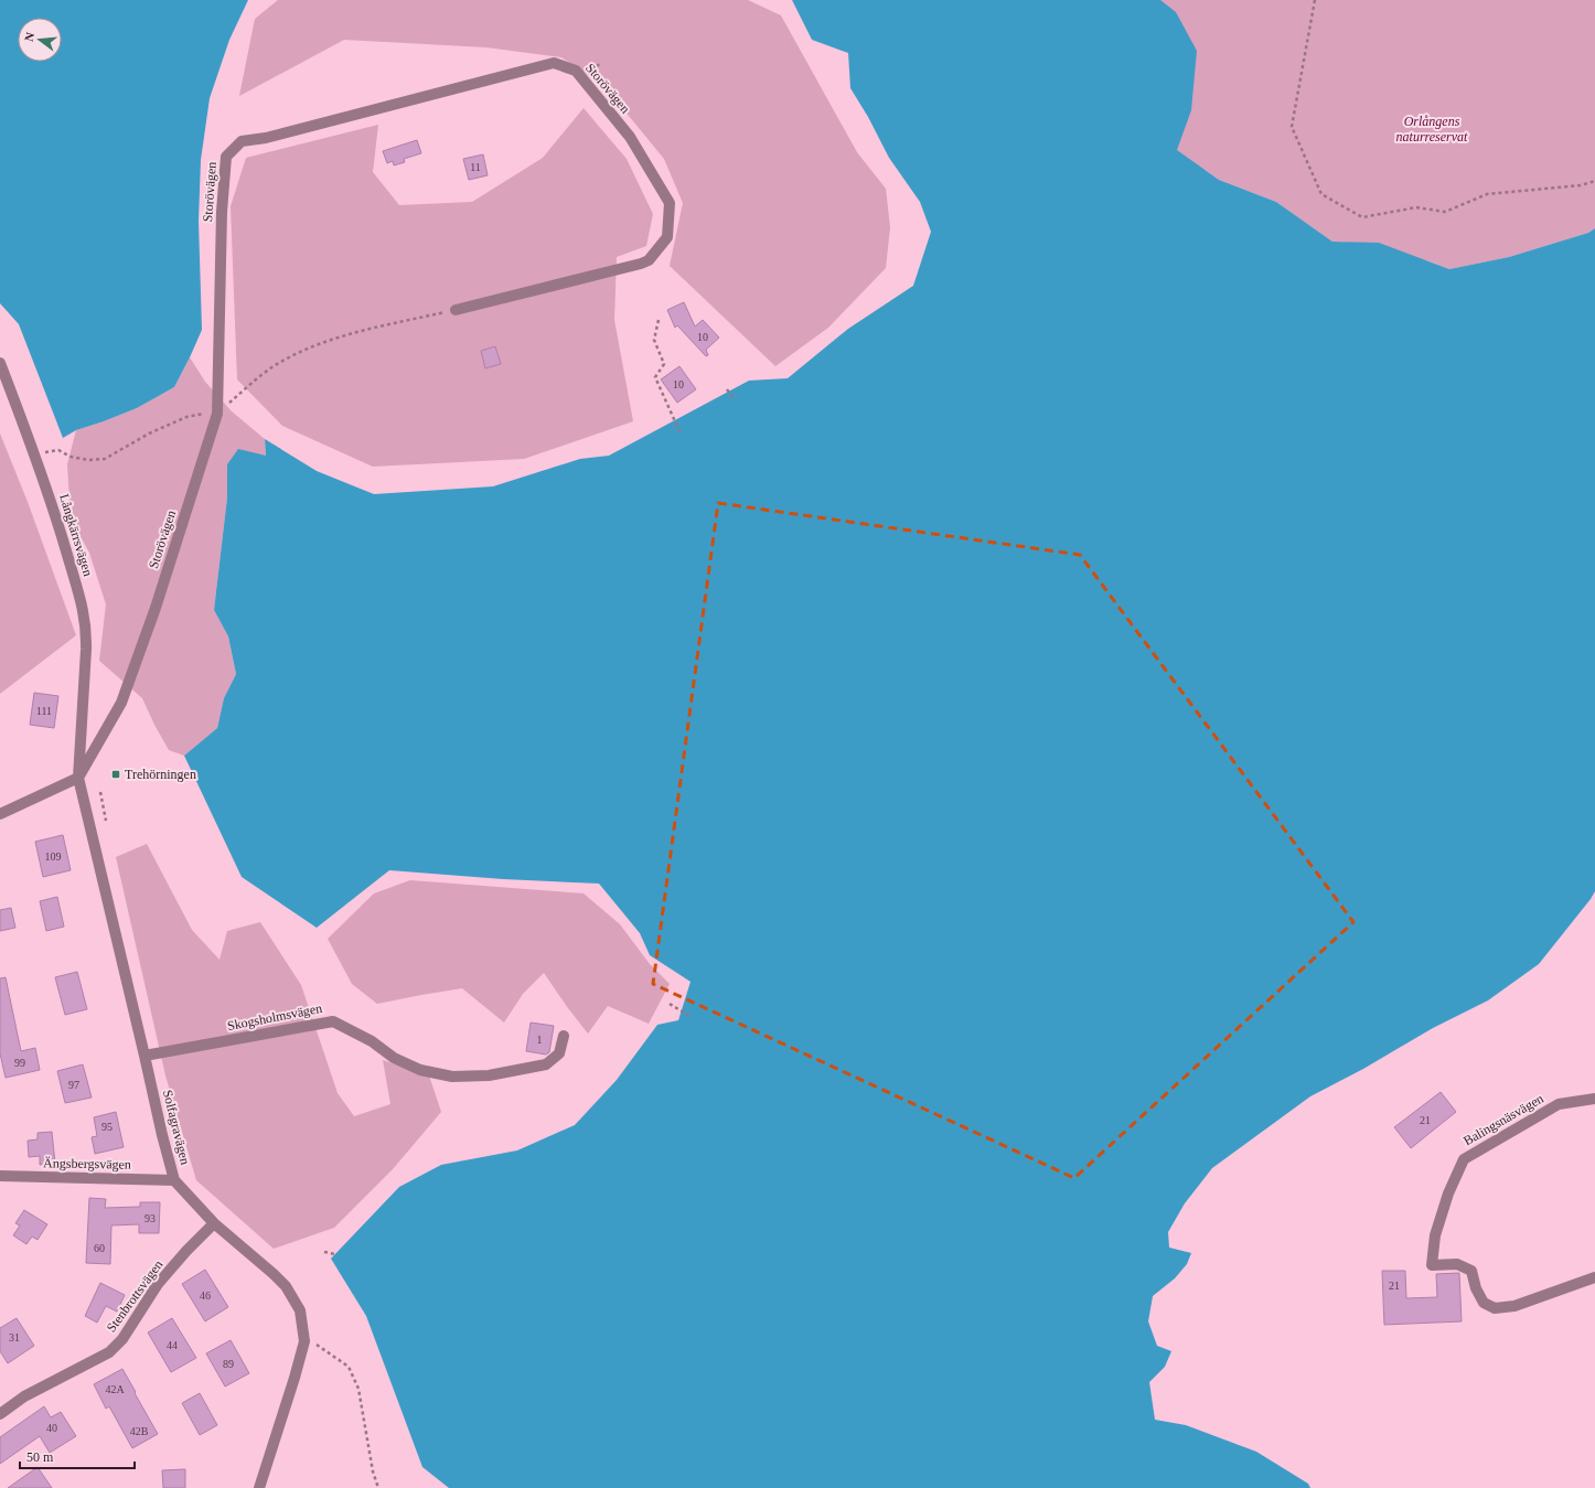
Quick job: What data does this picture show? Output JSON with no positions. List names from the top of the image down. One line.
{"streets":{"street":["Storövägen","Långkärrsvägen","Skogsholmsvägen","Balingsnäsvägen","Solfagravägen","Ängsbergsvägen","Stenbrottsvägen"]},"crossings":[["Storövägen","Solfagravägen"],["Långkärrsvägen","Solfagravägen"],["Skogsholmsvägen","Solfagravägen"],["Solfagravägen","Ängsbergsvägen"],["Solfagravägen","Stenbrottsvägen"]],"parks":["Orlångens naturreservat"],"places":{"transit":["Trehörningen"]},"house_numbers":["11","10","10","111","109","1","99","97","21","95","93","60","21","46","31","44","89","42A","40","42B"],"scale_bar":"50 m","north":"left"}
